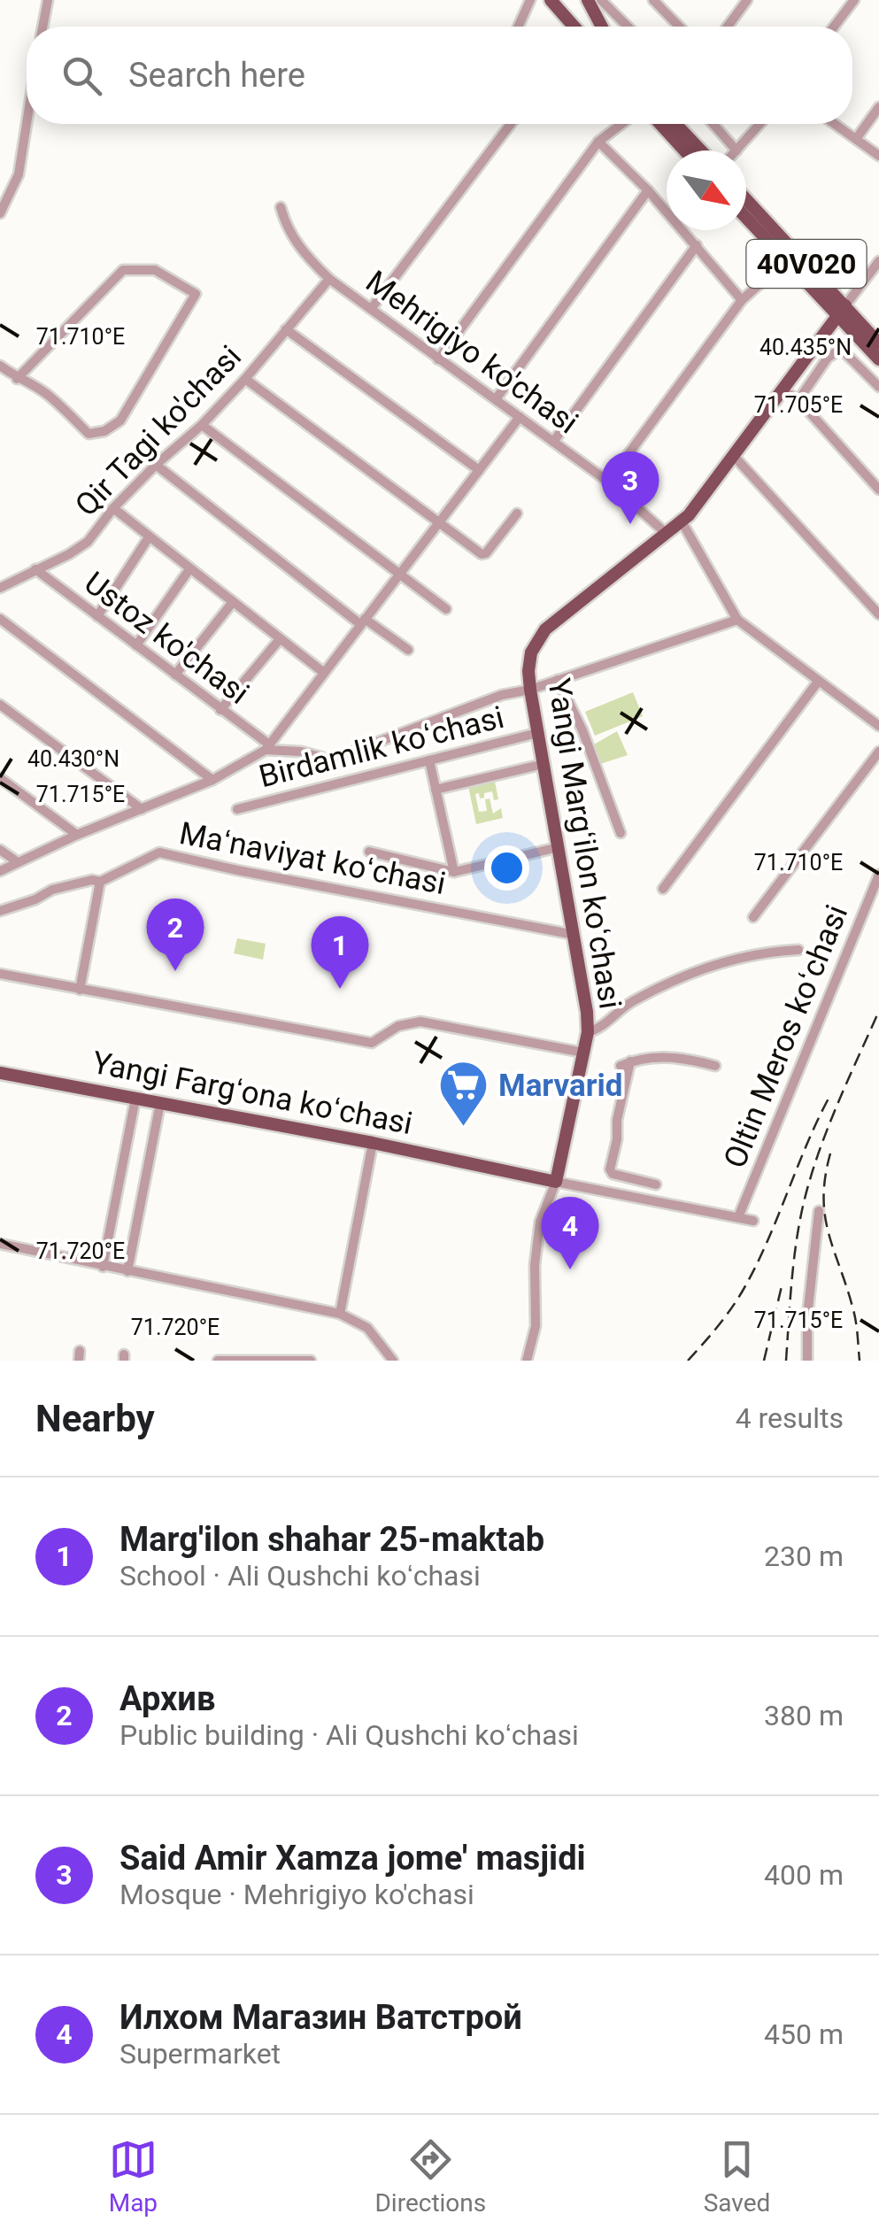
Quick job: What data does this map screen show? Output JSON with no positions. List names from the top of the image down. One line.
{"streets":{"main road":["40V020","Yangi Margʻilon koʻchasi","Yangi Fargʻona koʻchasi"],"street":["Mehrigiyo ko'chasi","Qir Tagi ko'chasi","Ustoz ko'chasi","Birdamlik koʻchasi","Maʻnaviyat koʻchasi","Oltin Meros koʻchasi"]},"crossings":[["40V020","Yangi Margʻilon koʻchasi"],["Mehrigiyo ko'chasi","Qir Tagi ko'chasi"],["Mehrigiyo ko'chasi","Yangi Margʻilon koʻchasi"],["Qir Tagi ko'chasi","Ustoz ko'chasi"],["Birdamlik koʻchasi","Yangi Margʻilon koʻchasi"],["Yangi Margʻilon koʻchasi","Maʻnaviyat koʻchasi"],["Yangi Margʻilon koʻchasi","Yangi Fargʻona koʻchasi"],["Oltin Meros koʻchasi","Yangi Fargʻona koʻchasi"]],"places":{"supermarket":["Marvarid"]},"north":"bottom right","page":{"search":"Search here","pins":["3","2","1","4"],"heading":["Nearby","4 results"],"list":[{"mark":"1","name":"Marg'ilon shahar 25-maktab","note":"School · Ali Qushchi koʻchasi","value":"230 m"},{"mark":"2","name":"Архив","note":"Public building · Ali Qushchi koʻchasi","value":"380 m"},{"mark":"3","name":"Said Amir Xamza jome' masjidi","note":"Mosque · Mehrigiyo ko'chasi","value":"400 m"},{"mark":"4","name":"Илхом Магазин Ватстрой","note":"Supermarket","value":"450 m"}],"nav":["Map","Directions","Saved"]},"coordinates":["71.710°E","40.435°N","71.705°E","40.430°N","71.715°E","71.720°E"]}
